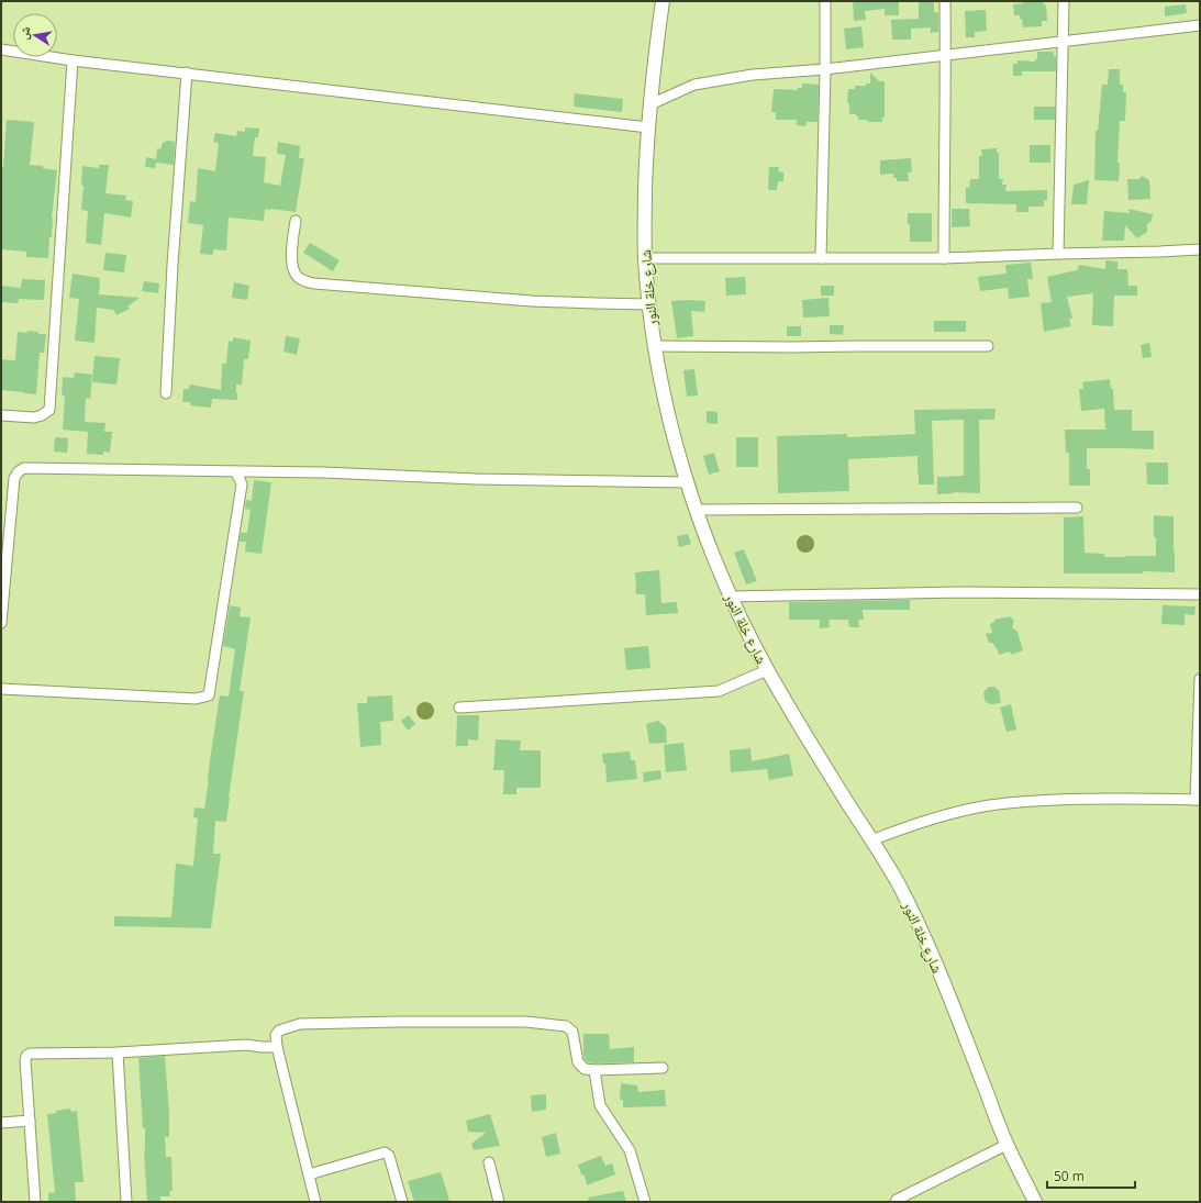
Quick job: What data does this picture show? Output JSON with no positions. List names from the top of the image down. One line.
{"streets":{"street":["شارع خلة النور"]},"scale_bar":"50 m","north":"left"}
